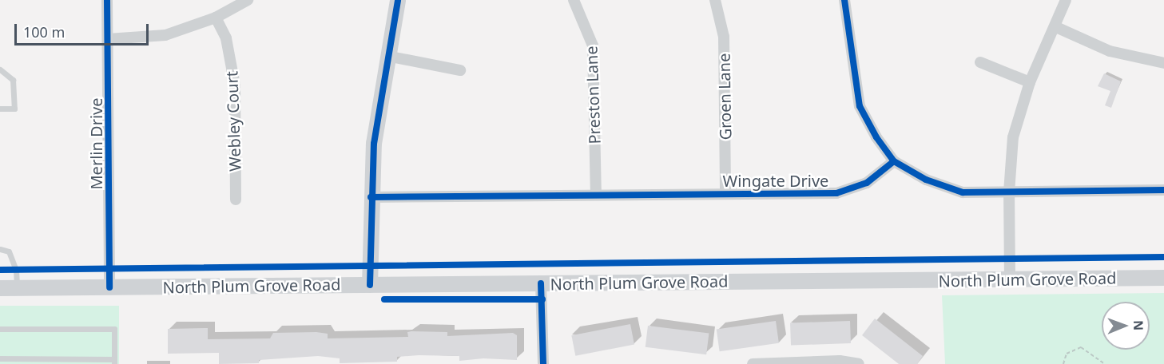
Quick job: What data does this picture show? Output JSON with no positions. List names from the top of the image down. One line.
{"streets":{"street":["Preston Lane","Groen Lane","Webley Court","Merlin Drive","Wingate Drive","North Plum Grove Road"]},"crossings":[["Preston Lane","Wingate Drive"],["Groen Lane","Wingate Drive"],["Merlin Drive","North Plum Grove Road"]],"scale_bar":"100 m","north":"right"}
